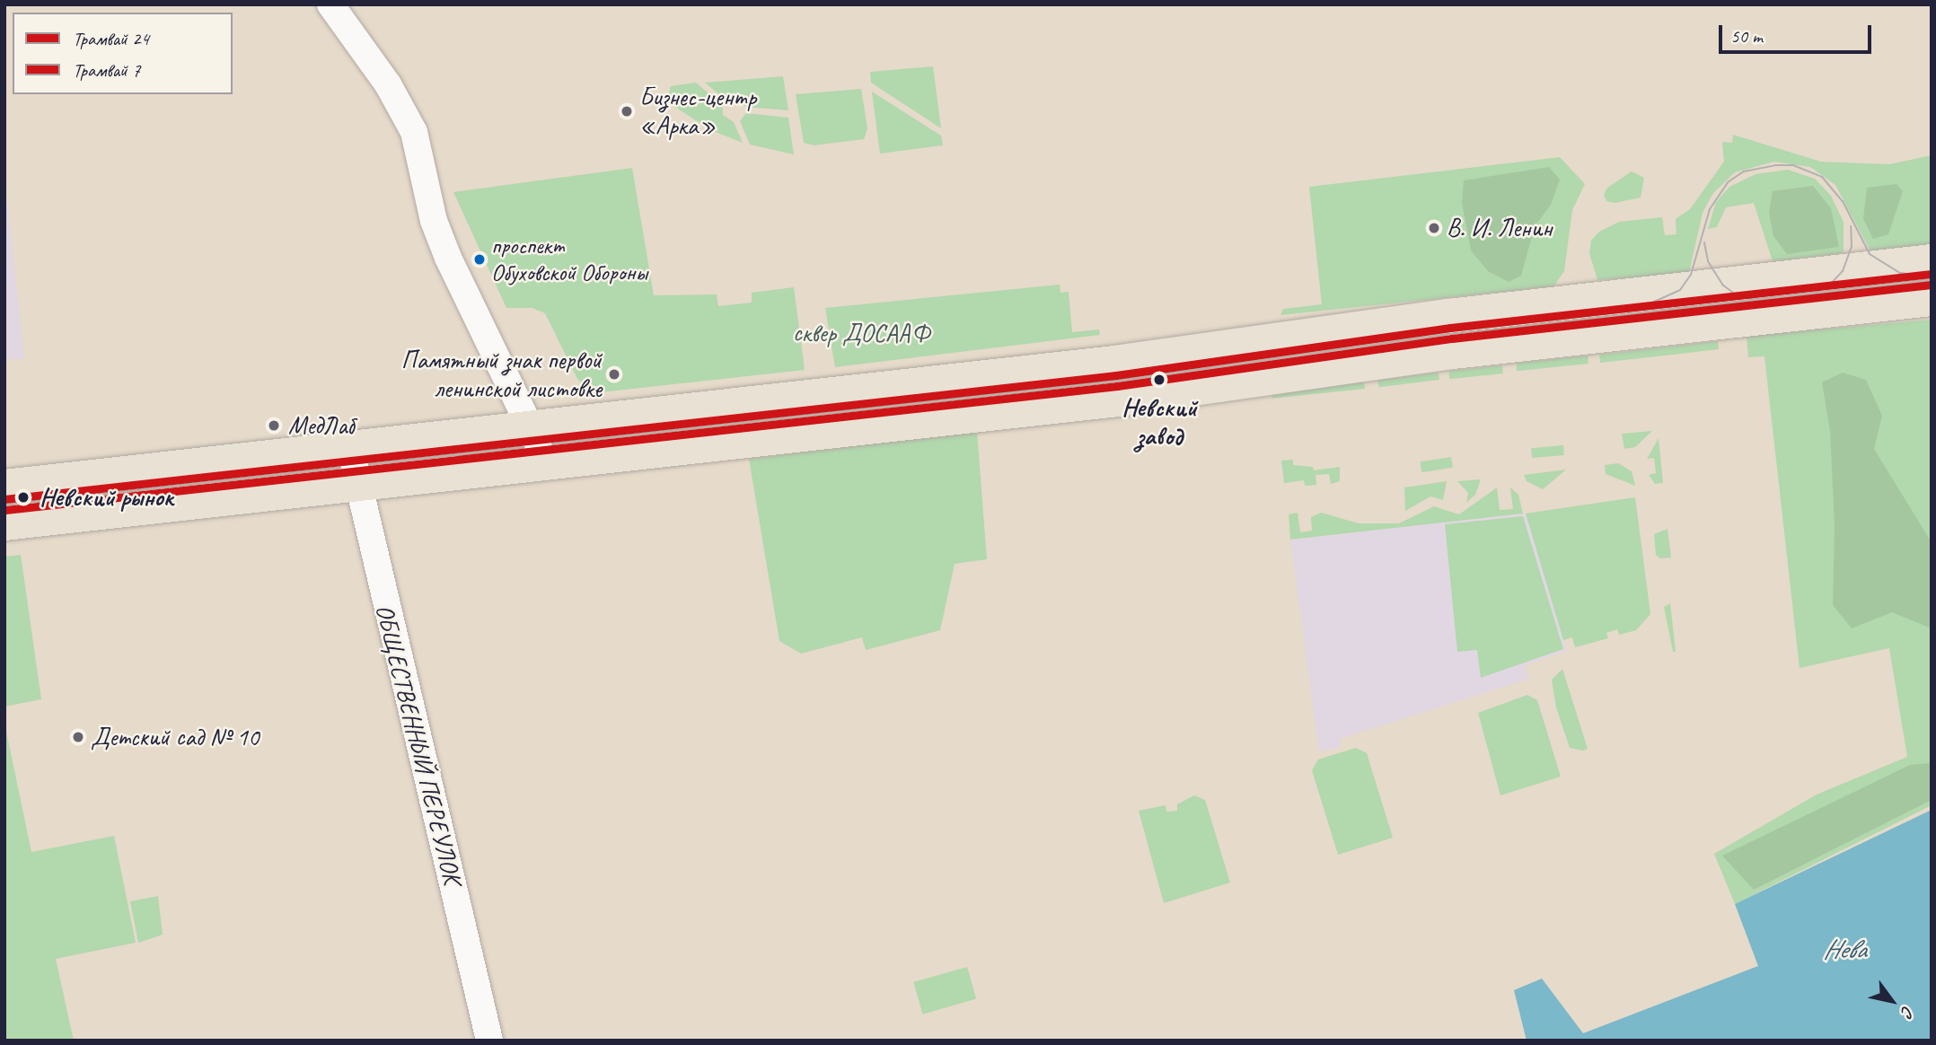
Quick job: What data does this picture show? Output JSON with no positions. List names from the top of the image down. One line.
{"streets":{"street":["ОБЩЕСТВЕННЫЙ ПЕРЕУЛОК"]},"water":["Нева"],"parks":["сквер ДОСААФ"],"places":["Бизнес-центр «Арка»","В. И. Ленин","проспект Обуховской Обороны","Памятный знак первой ленинской листовке","Невский завод","МедЛаб","Невский рынок","Детский сад № 10"],"lines":["tram line 24","tram line 7"],"legend":["Трамвай 24","Трамвай 7"],"scale_bar":"50 m","north":"bottom right"}
